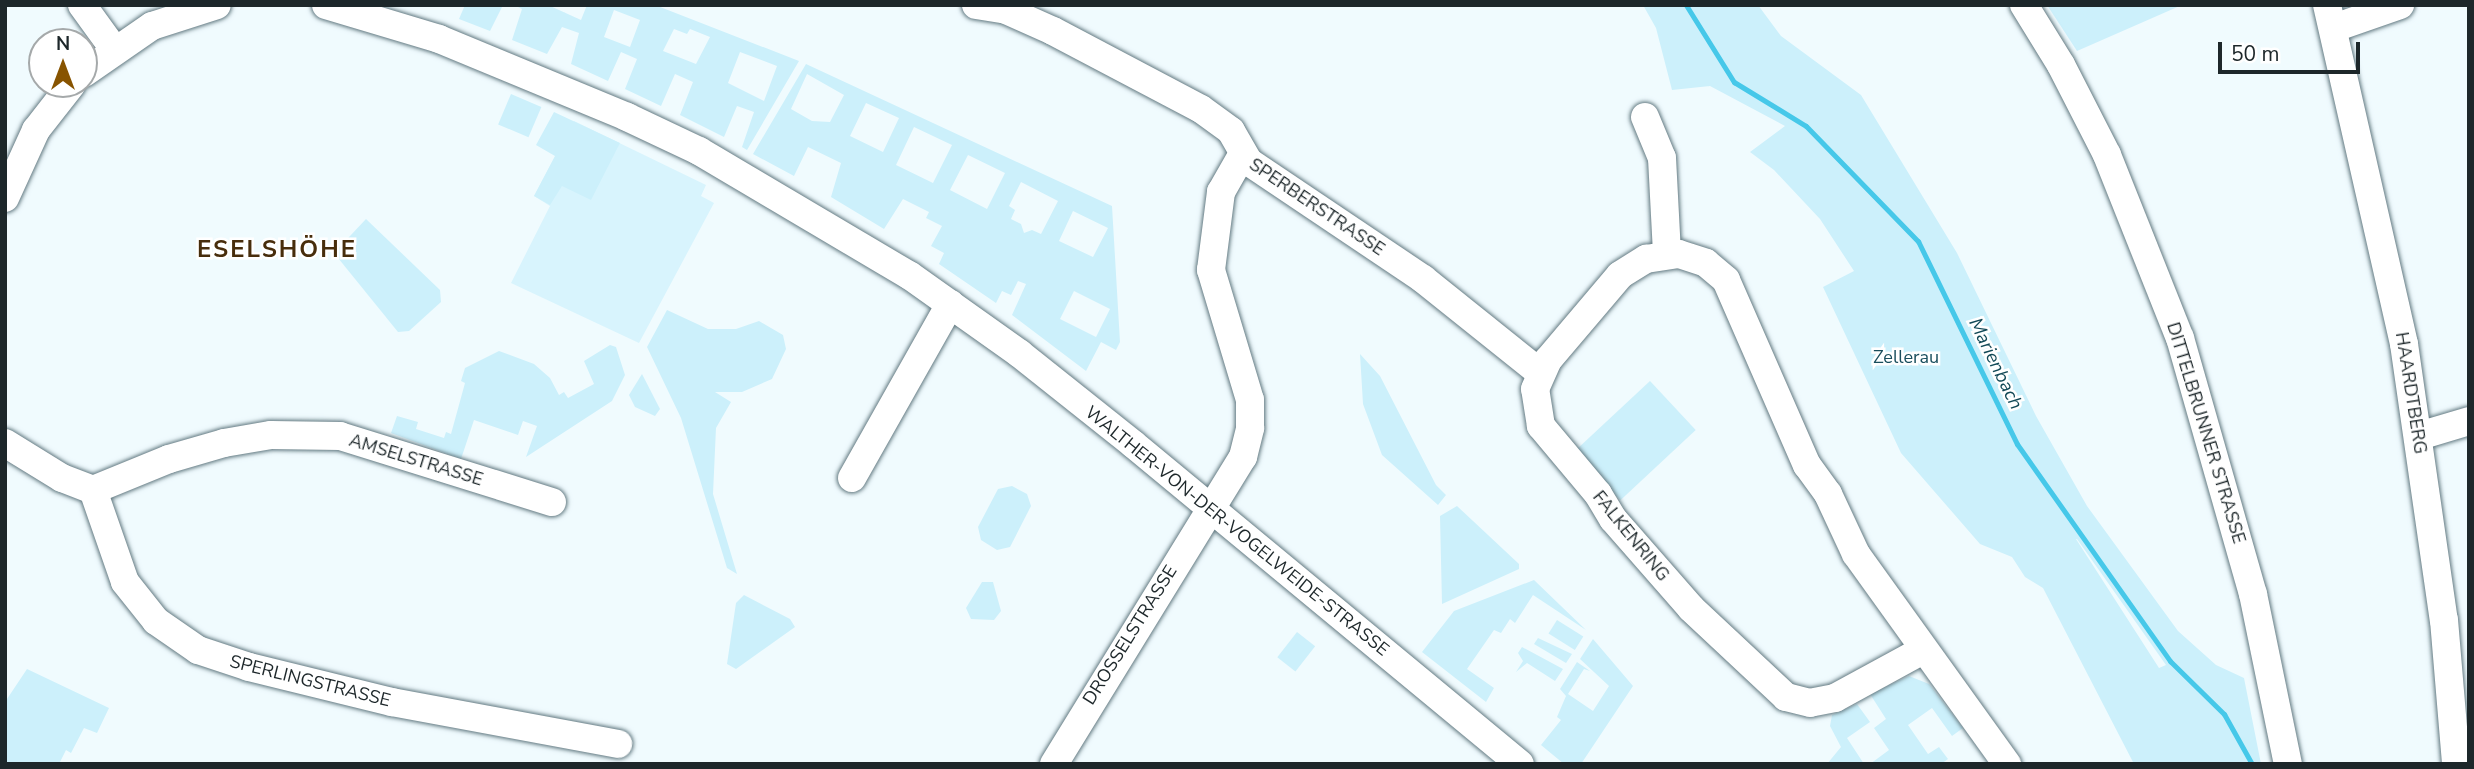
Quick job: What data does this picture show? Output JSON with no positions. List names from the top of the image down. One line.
{"streets":{"street":["SPERBERSTRASSE","HAARDTBERG","DITTELBRUNNER STRASSE","AMSELSTRASSE","WALTHER-VON-DER-VOGELWEIDE-STRASSE","FALKENRING","DROSSELSTRASSE","SPERLINGSTRASSE"]},"crossings":[["SPERBERSTRASSE","FALKENRING"],["SPERBERSTRASSE","DROSSELSTRASSE"],["AMSELSTRASSE","SPERLINGSTRASSE"],["WALTHER-VON-DER-VOGELWEIDE-STRASSE","DROSSELSTRASSE"]],"districts":["ESELSHÖHE"],"water":["Marienbach"],"parks":["Zellerau"],"scale_bar":"50 m","north":"top"}
